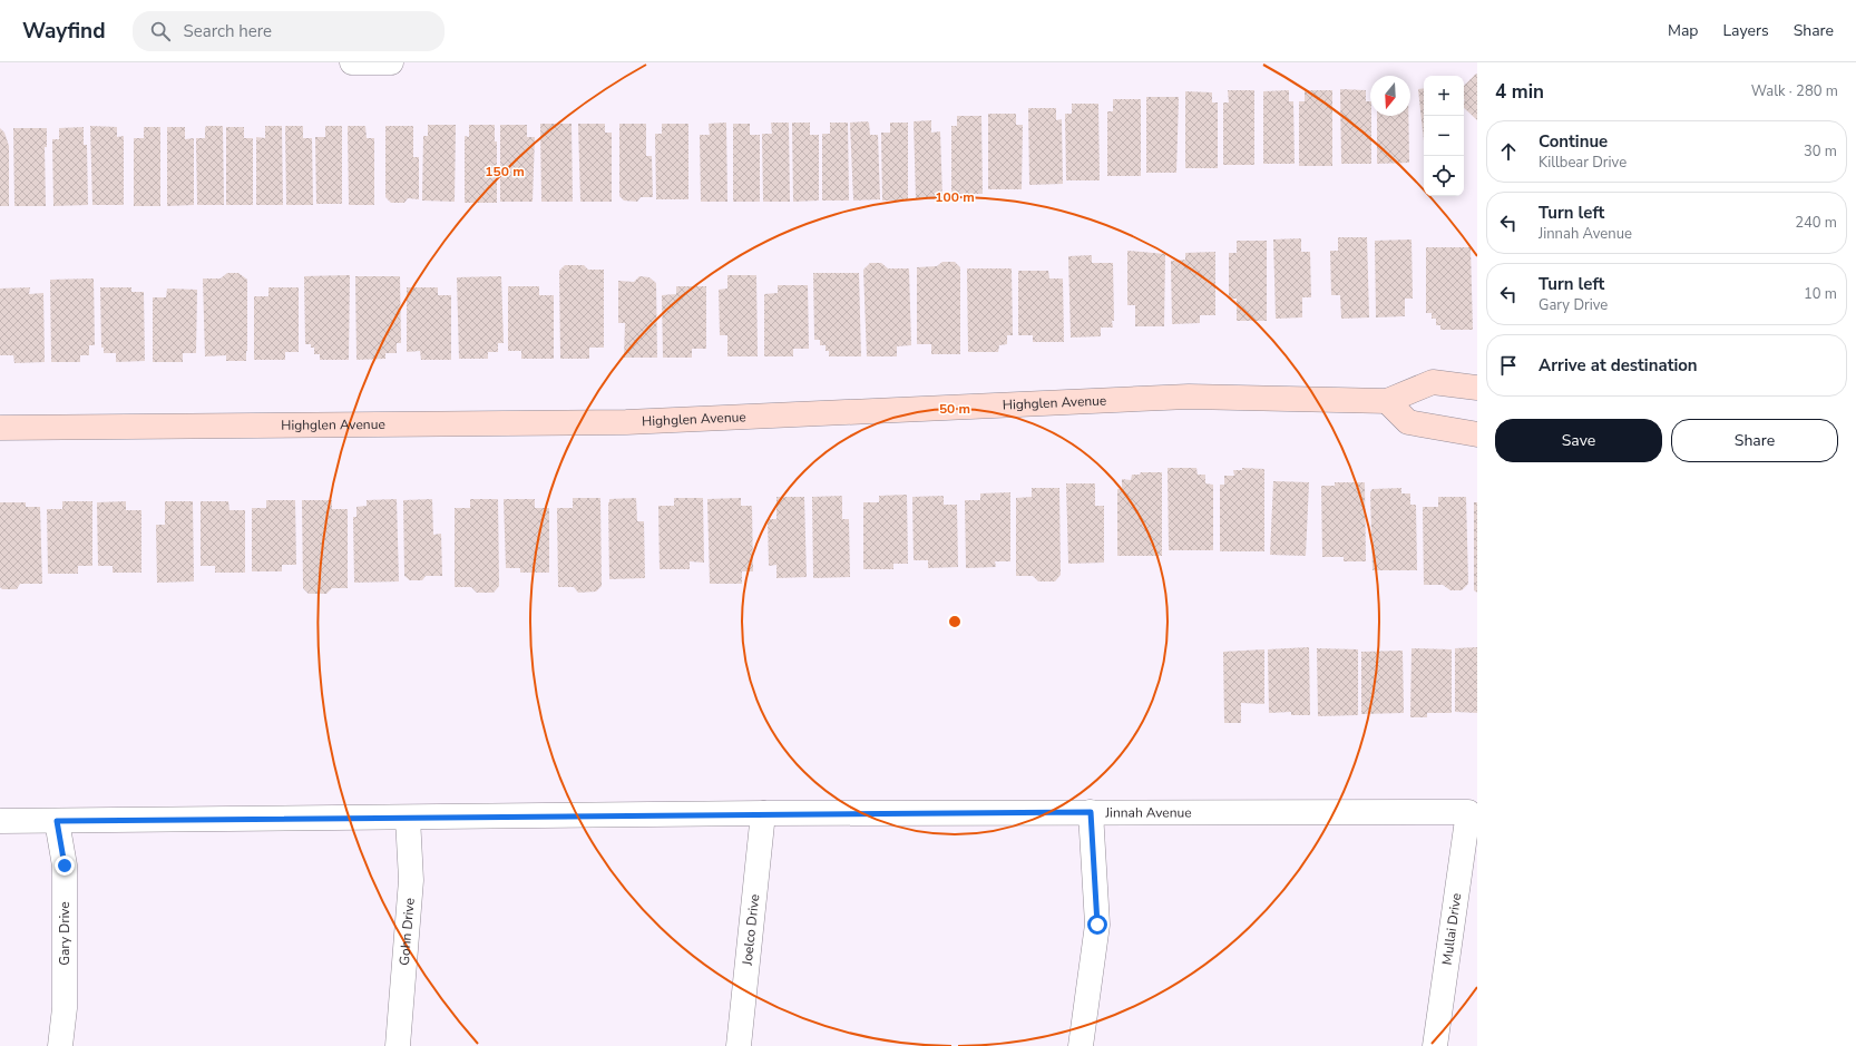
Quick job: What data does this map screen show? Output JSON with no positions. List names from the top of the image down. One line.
{"streets":{"street":["Highglen Avenue","Jinnah Avenue","Mullai Drive","Joelco Drive","Gohn Drive","Gary Drive"]},"crossings":[["Jinnah Avenue","Mullai Drive"],["Jinnah Avenue","Joelco Drive"],["Jinnah Avenue","Gohn Drive"],["Jinnah Avenue","Gary Drive"]],"north":"bottom","page":{"header":"Wayfind","search":"Search here","nav":["Map","Layers","Share"],"heading":["4 min","Walk · 280 m"],"map_buttons":["+","−"],"list":[["Continue","Killbear Drive","30 m"],["Turn left","Jinnah Avenue","240 m"],["Turn left","Gary Drive","10 m"],"Arrive at destination"],"buttons":["Save","Share"]},"rings":["150 m","100 m","50 m"]}
